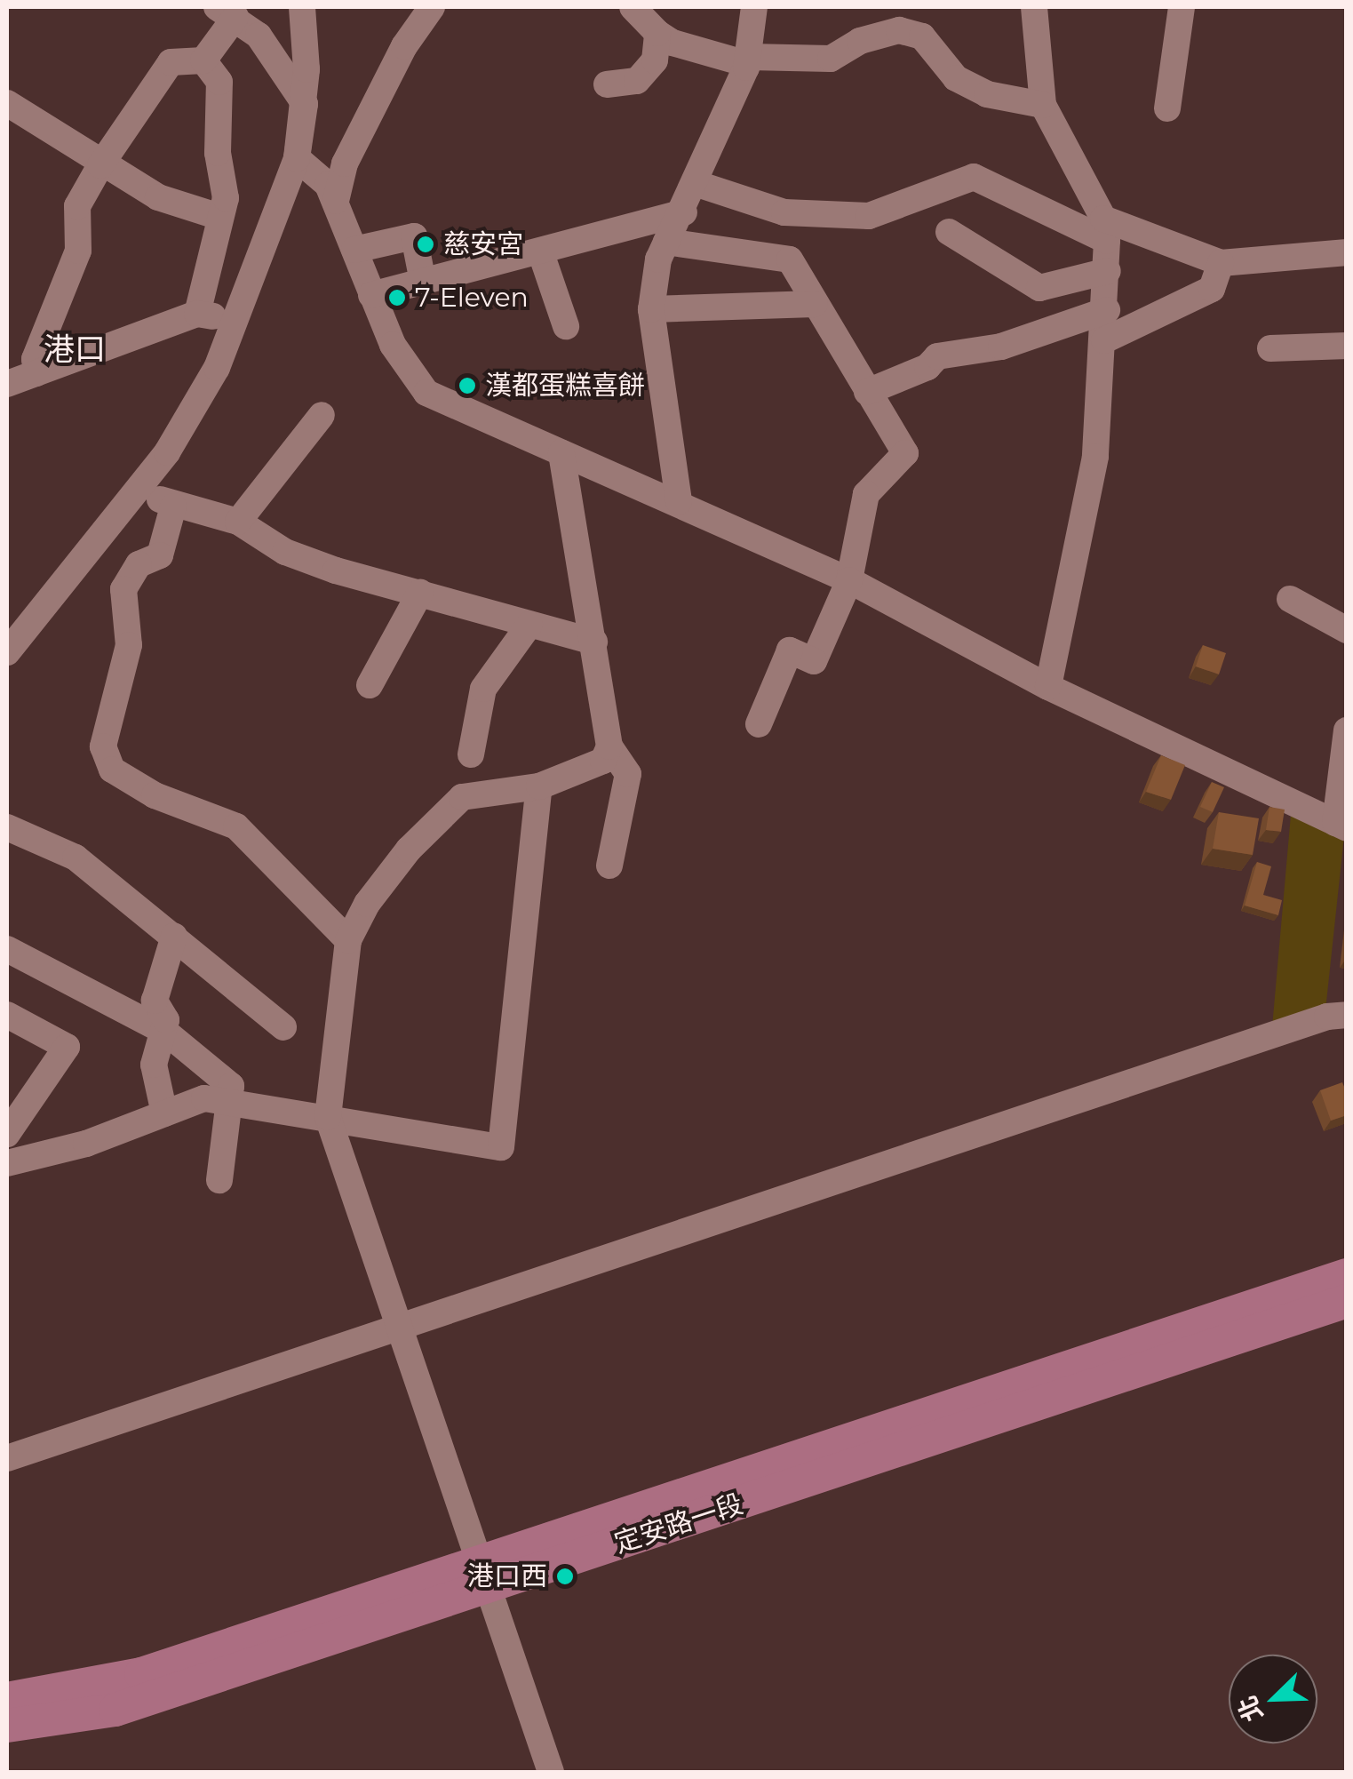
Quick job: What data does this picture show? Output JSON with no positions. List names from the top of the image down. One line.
{"streets":{"main road":["定安路一段"]},"districts":["港口"],"places":["慈安宮","7-Eleven","漢都蛋糕喜餅","港口西"],"north":"bottom left"}
